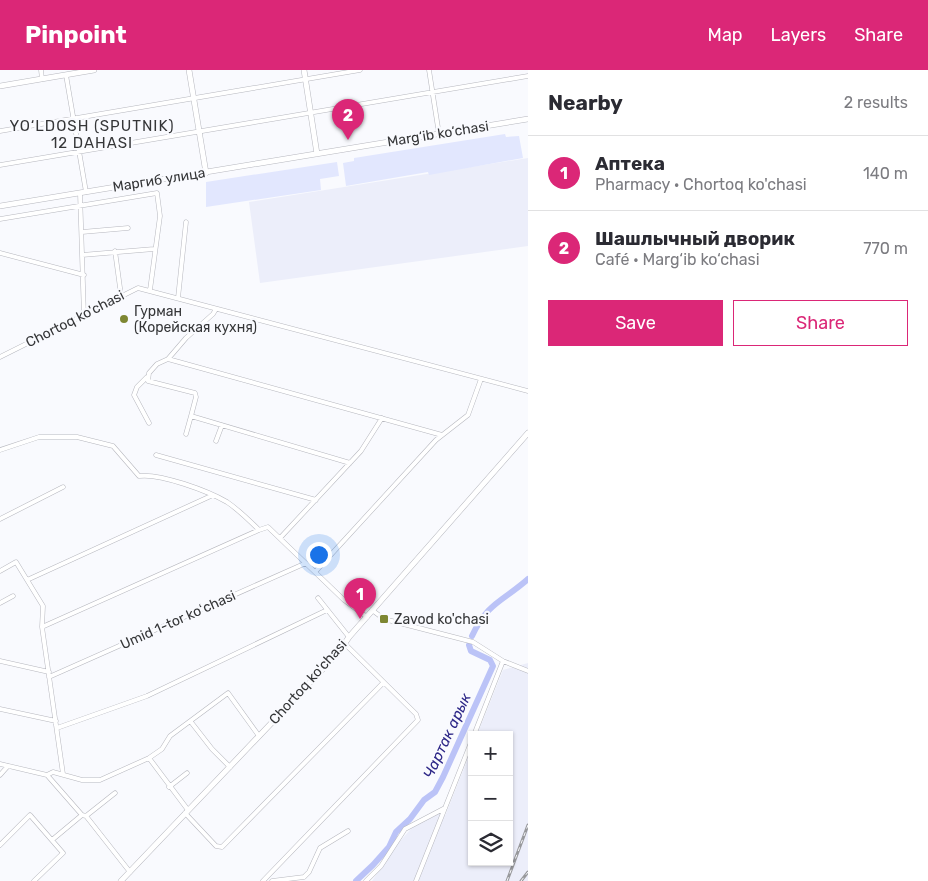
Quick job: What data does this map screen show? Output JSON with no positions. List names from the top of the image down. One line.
{"streets":{"street":["Marg‘ib ko‘chasi","Маргиб улица","Chortoq ko'chasi","Umid 1-tor koʻchasi"]},"crossings":[["Marg‘ib ko‘chasi","Маргиб улица"]],"districts":["YO‘LDOSH (SPUTNIK) 12 DAHASI"],"water":["Чартак арык"],"places":{"other":["Гурман (Корейская кухня)"],"transit":["Zavod ko'chasi"]},"page":{"header":"Pinpoint","nav":["Map","Layers","Share"],"heading":["Nearby","2 results"],"pins":["2","1"],"list":[{"mark":"1","name":"Аптека","note":"Pharmacy · Chortoq ko'chasi","value":"140 m"},{"mark":"2","name":"Шашлычный дворик","note":"Café · Marg‘ib ko‘chasi","value":"770 m"}],"buttons":["Save","Share"],"map_buttons":["+","−"]}}
